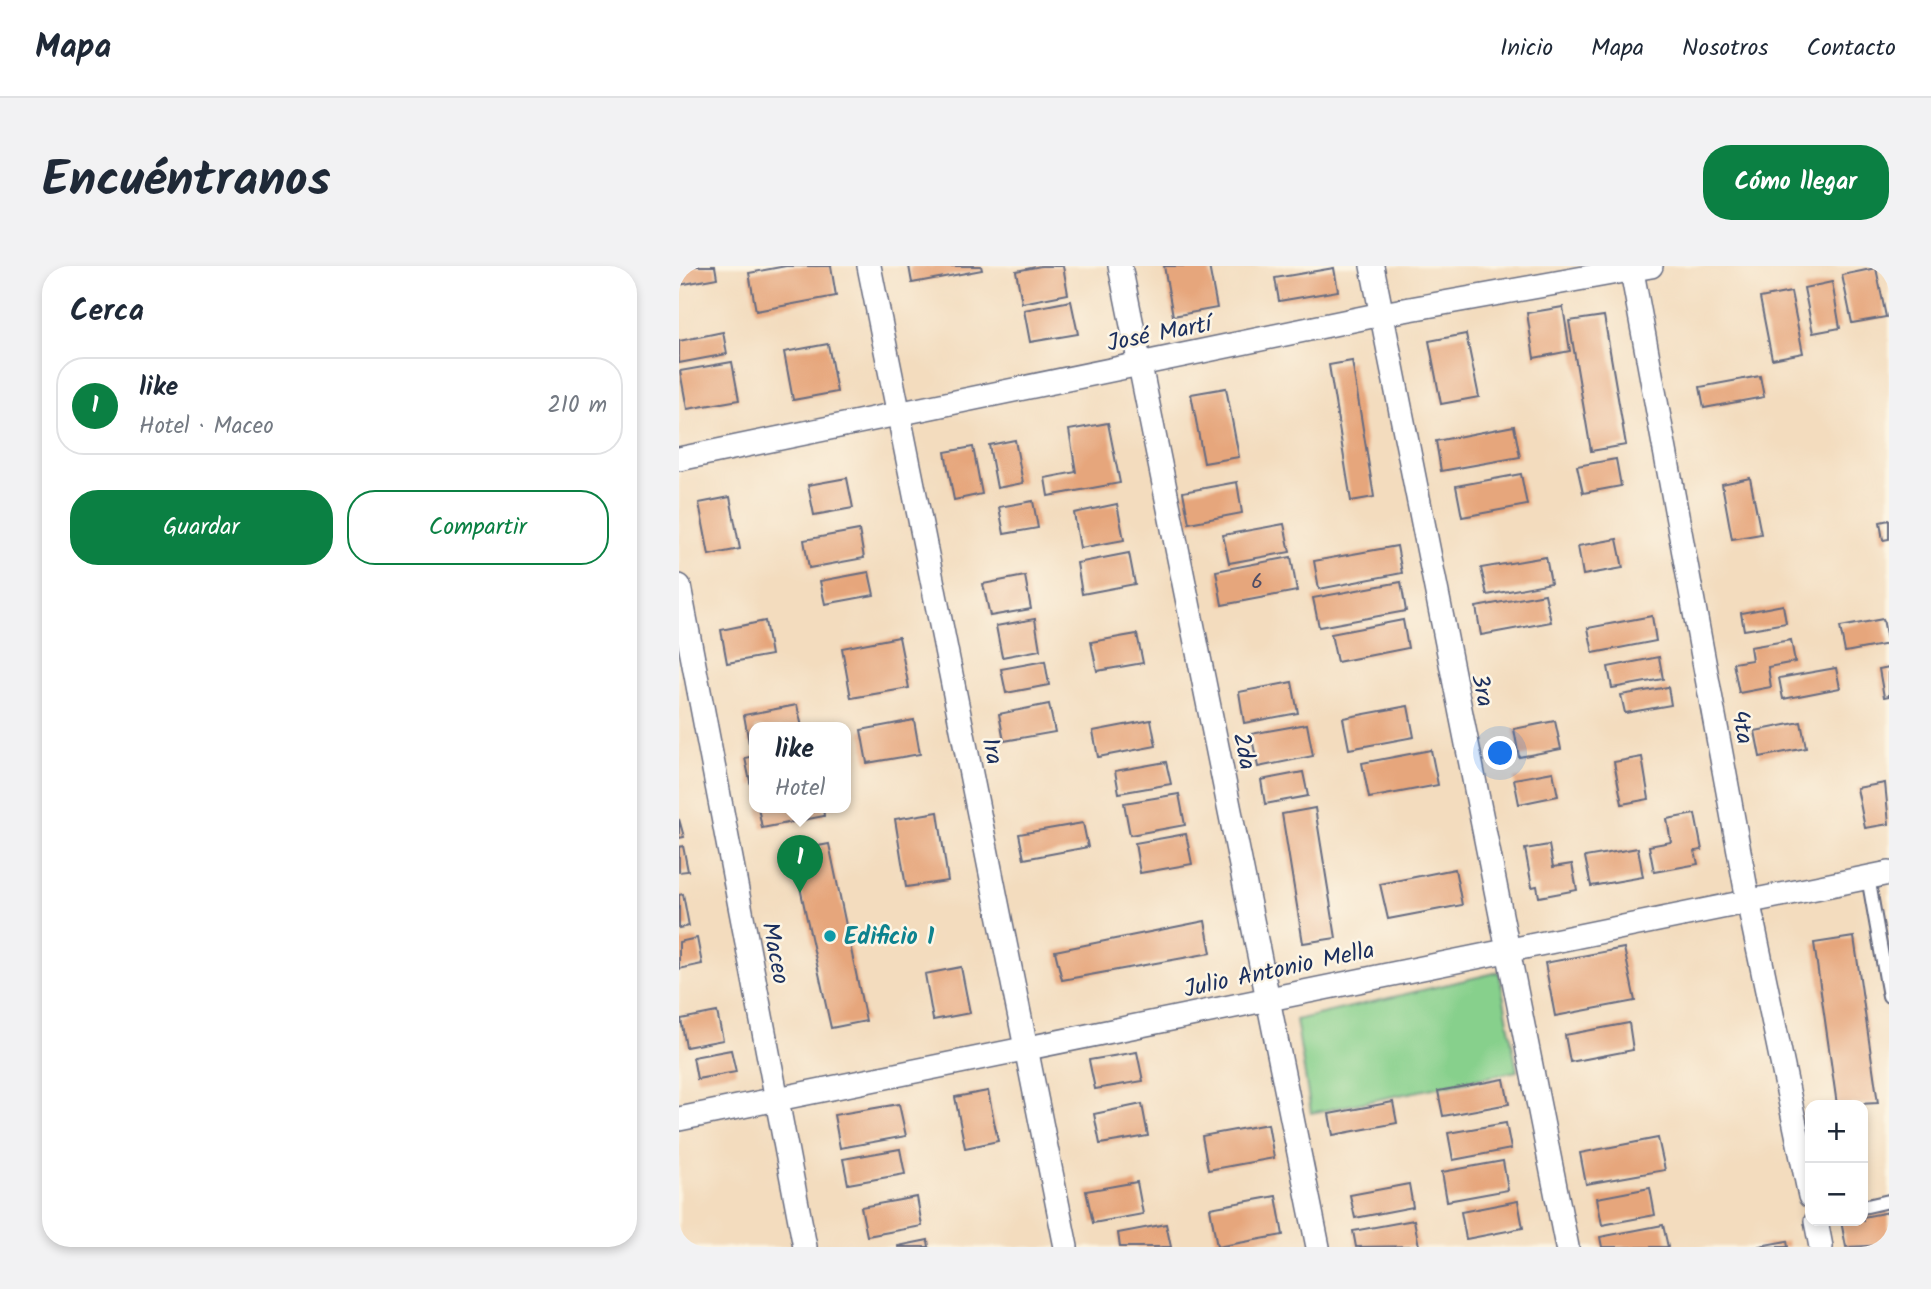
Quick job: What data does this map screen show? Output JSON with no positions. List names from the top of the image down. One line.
{"streets":{"street":["José Martí","3ra","4ta","1ra","2da","Maceo","Julio Antonio Mella"]},"crossings":[["José Martí","3ra"],["José Martí","4ta"],["José Martí","1ra"],["José Martí","2da"],["3ra","Julio Antonio Mella"],["4ta","Julio Antonio Mella"],["1ra","Julio Antonio Mella"],["2da","Julio Antonio Mella"],["Maceo","Julio Antonio Mella"]],"places":["Edificio 1"],"house_numbers":["6"],"page":{"header":"Mapa","nav":["Inicio","Mapa","Nosotros","Contacto"],"title":"Encuéntranos","buttons":["Cómo llegar",["Guardar","Compartir"]],"heading":"Cerca","list":[{"mark":"1","name":"like","note":"Hotel · Maceo","value":"210 m"}],"popup":["like","Hotel"],"pins":"1","map_buttons":["+","−"]}}
